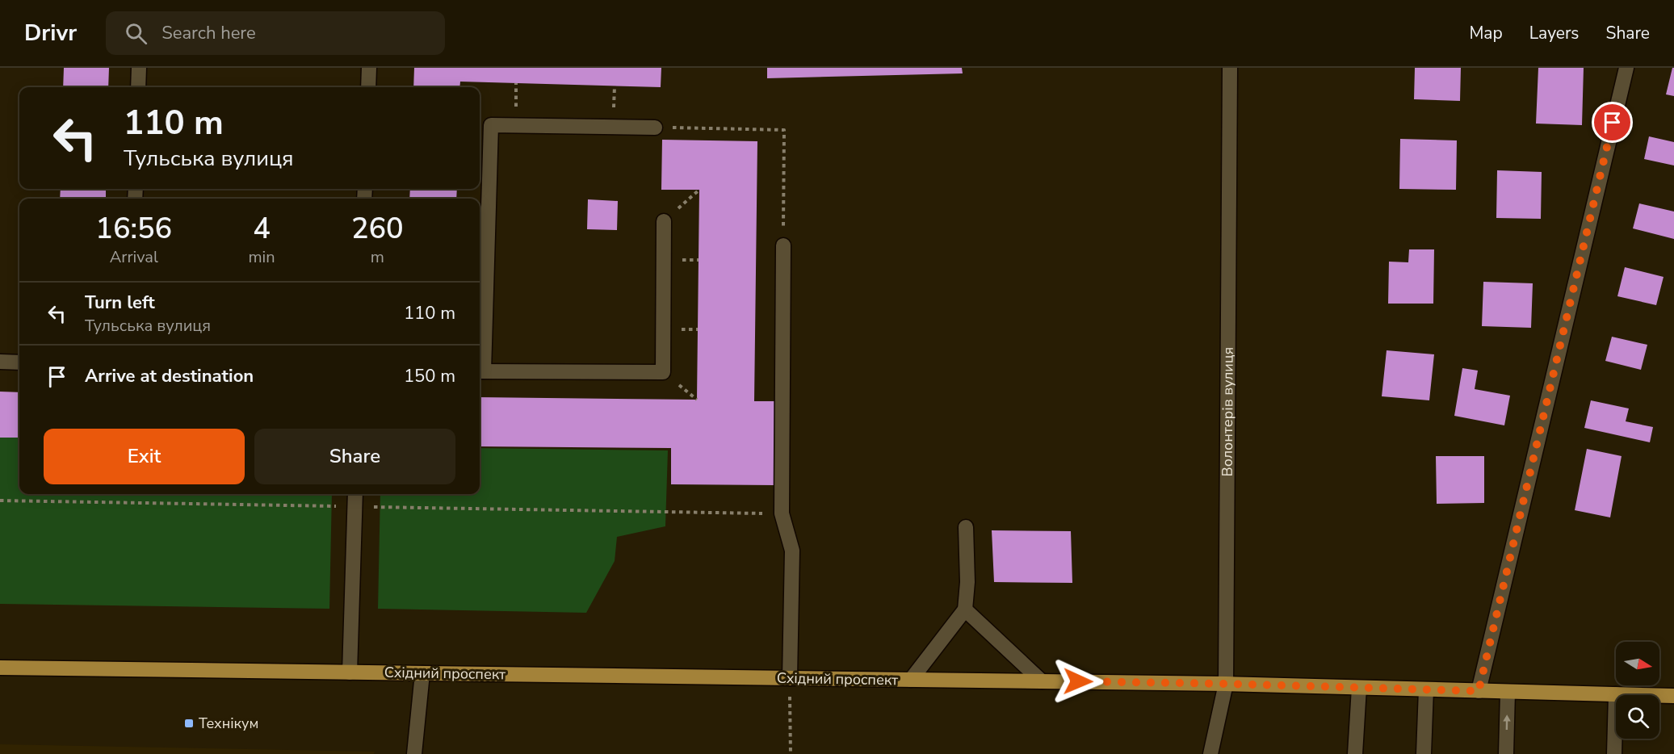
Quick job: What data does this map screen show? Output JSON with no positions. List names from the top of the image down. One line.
{"streets":{"main road":["Східний проспект"],"street":["Волонтерів вулиця"]},"crossings":[["Волонтерів вулиця","Східний проспект"]],"places":{"transit":["Технікум"]},"north":"right","page":{"header":"Drivr","search":"Search here","nav":["Map","Layers","Share"],"turn":["110 m","Тульська вулиця"],"eta":["16:56","Arrival","4","min","260","m"],"list":[{"name":"Turn left","note":"Тульська вулиця","value":"110 m"},{"name":"Arrive at destination","value":"150 m"}],"buttons":["Exit","Share"]}}
